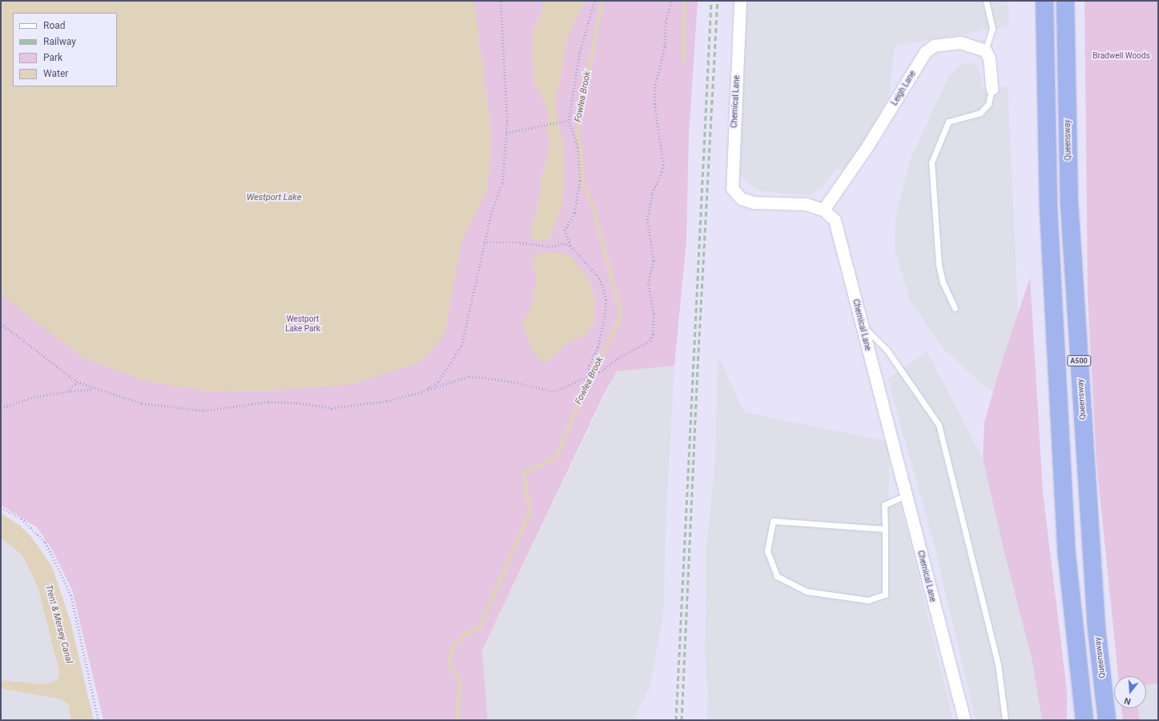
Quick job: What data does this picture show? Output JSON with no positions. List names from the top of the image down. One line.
{"streets":{"highway":["Queensway","A500"],"street":["Leigh Lane","Chemical Lane"]},"crossings":[["Leigh Lane","Chemical Lane"]],"water":["Fowlea Brook","Westport Lake","Trent & Mersey Canal"],"parks":["Bradwell Woods","Westport Lake Park"],"legend":["Road","Railway","Park","Water"],"north":"bottom"}
